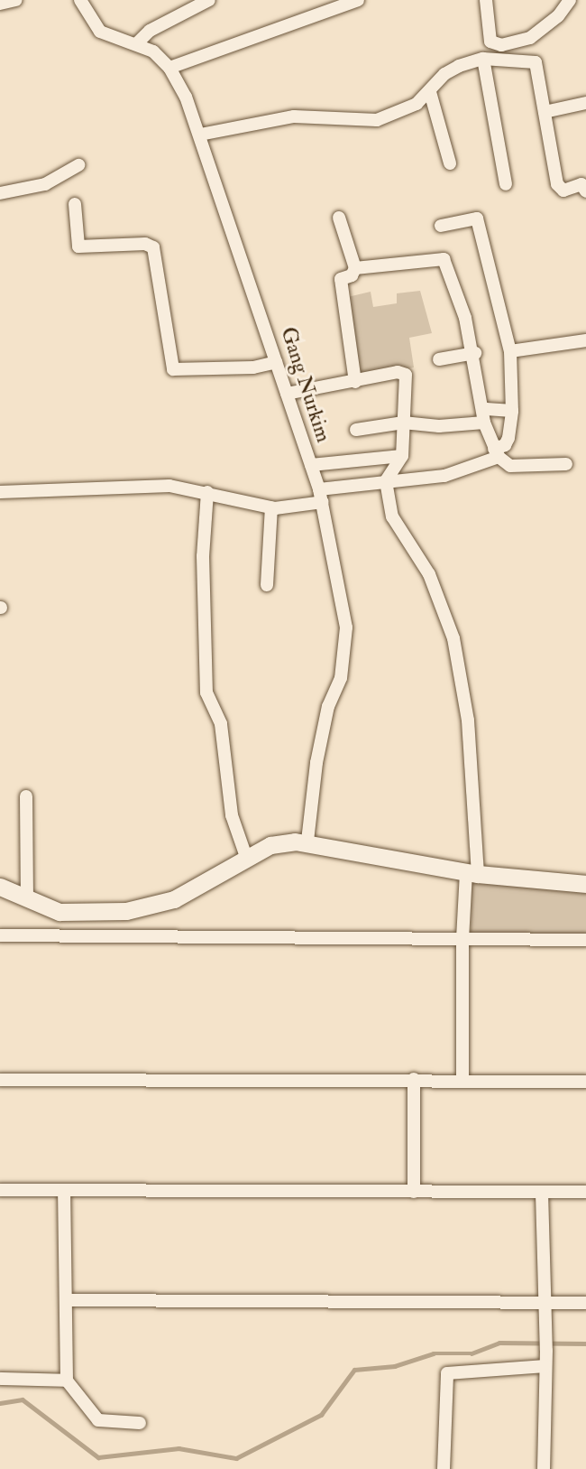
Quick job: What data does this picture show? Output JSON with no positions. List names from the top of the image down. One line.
{"streets":{"street":["Gang Nurkim"]}}
